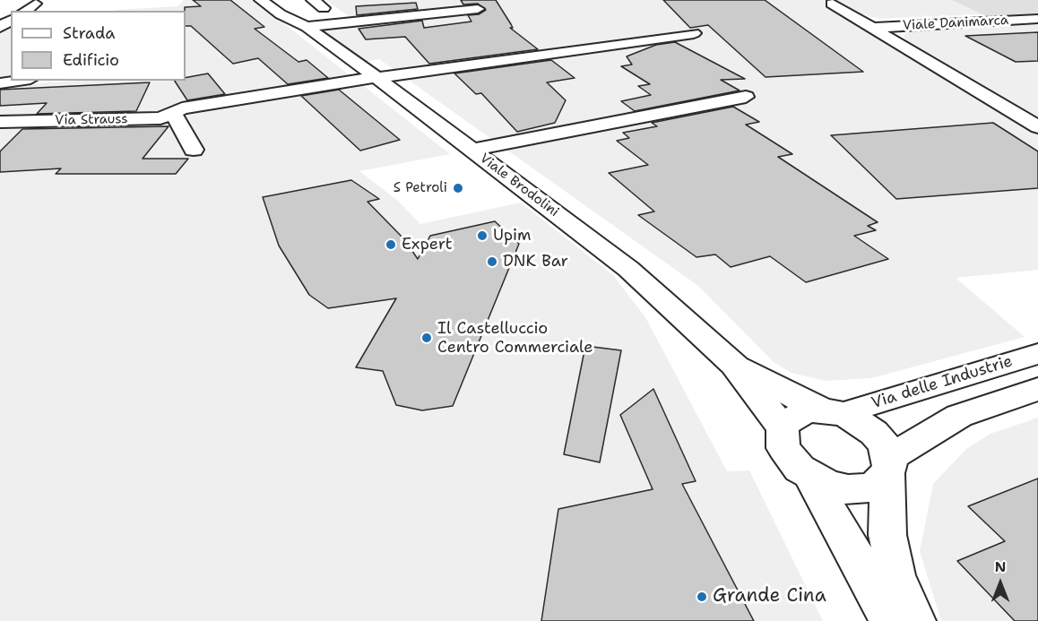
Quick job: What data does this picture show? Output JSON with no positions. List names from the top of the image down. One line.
{"streets":{"street":["Viale Danimarca","Via Strauss","Viale Brodolini","Via delle Industrie"]},"crossings":[["Via Strauss","Viale Brodolini"],["Viale Brodolini","Via delle Industrie"]],"places":["S Petroli","Upim","Expert","DNK Bar","Il Castelluccio Centro Commerciale","Grande Cina"],"legend":["Strada","Edificio"],"north":"top"}
